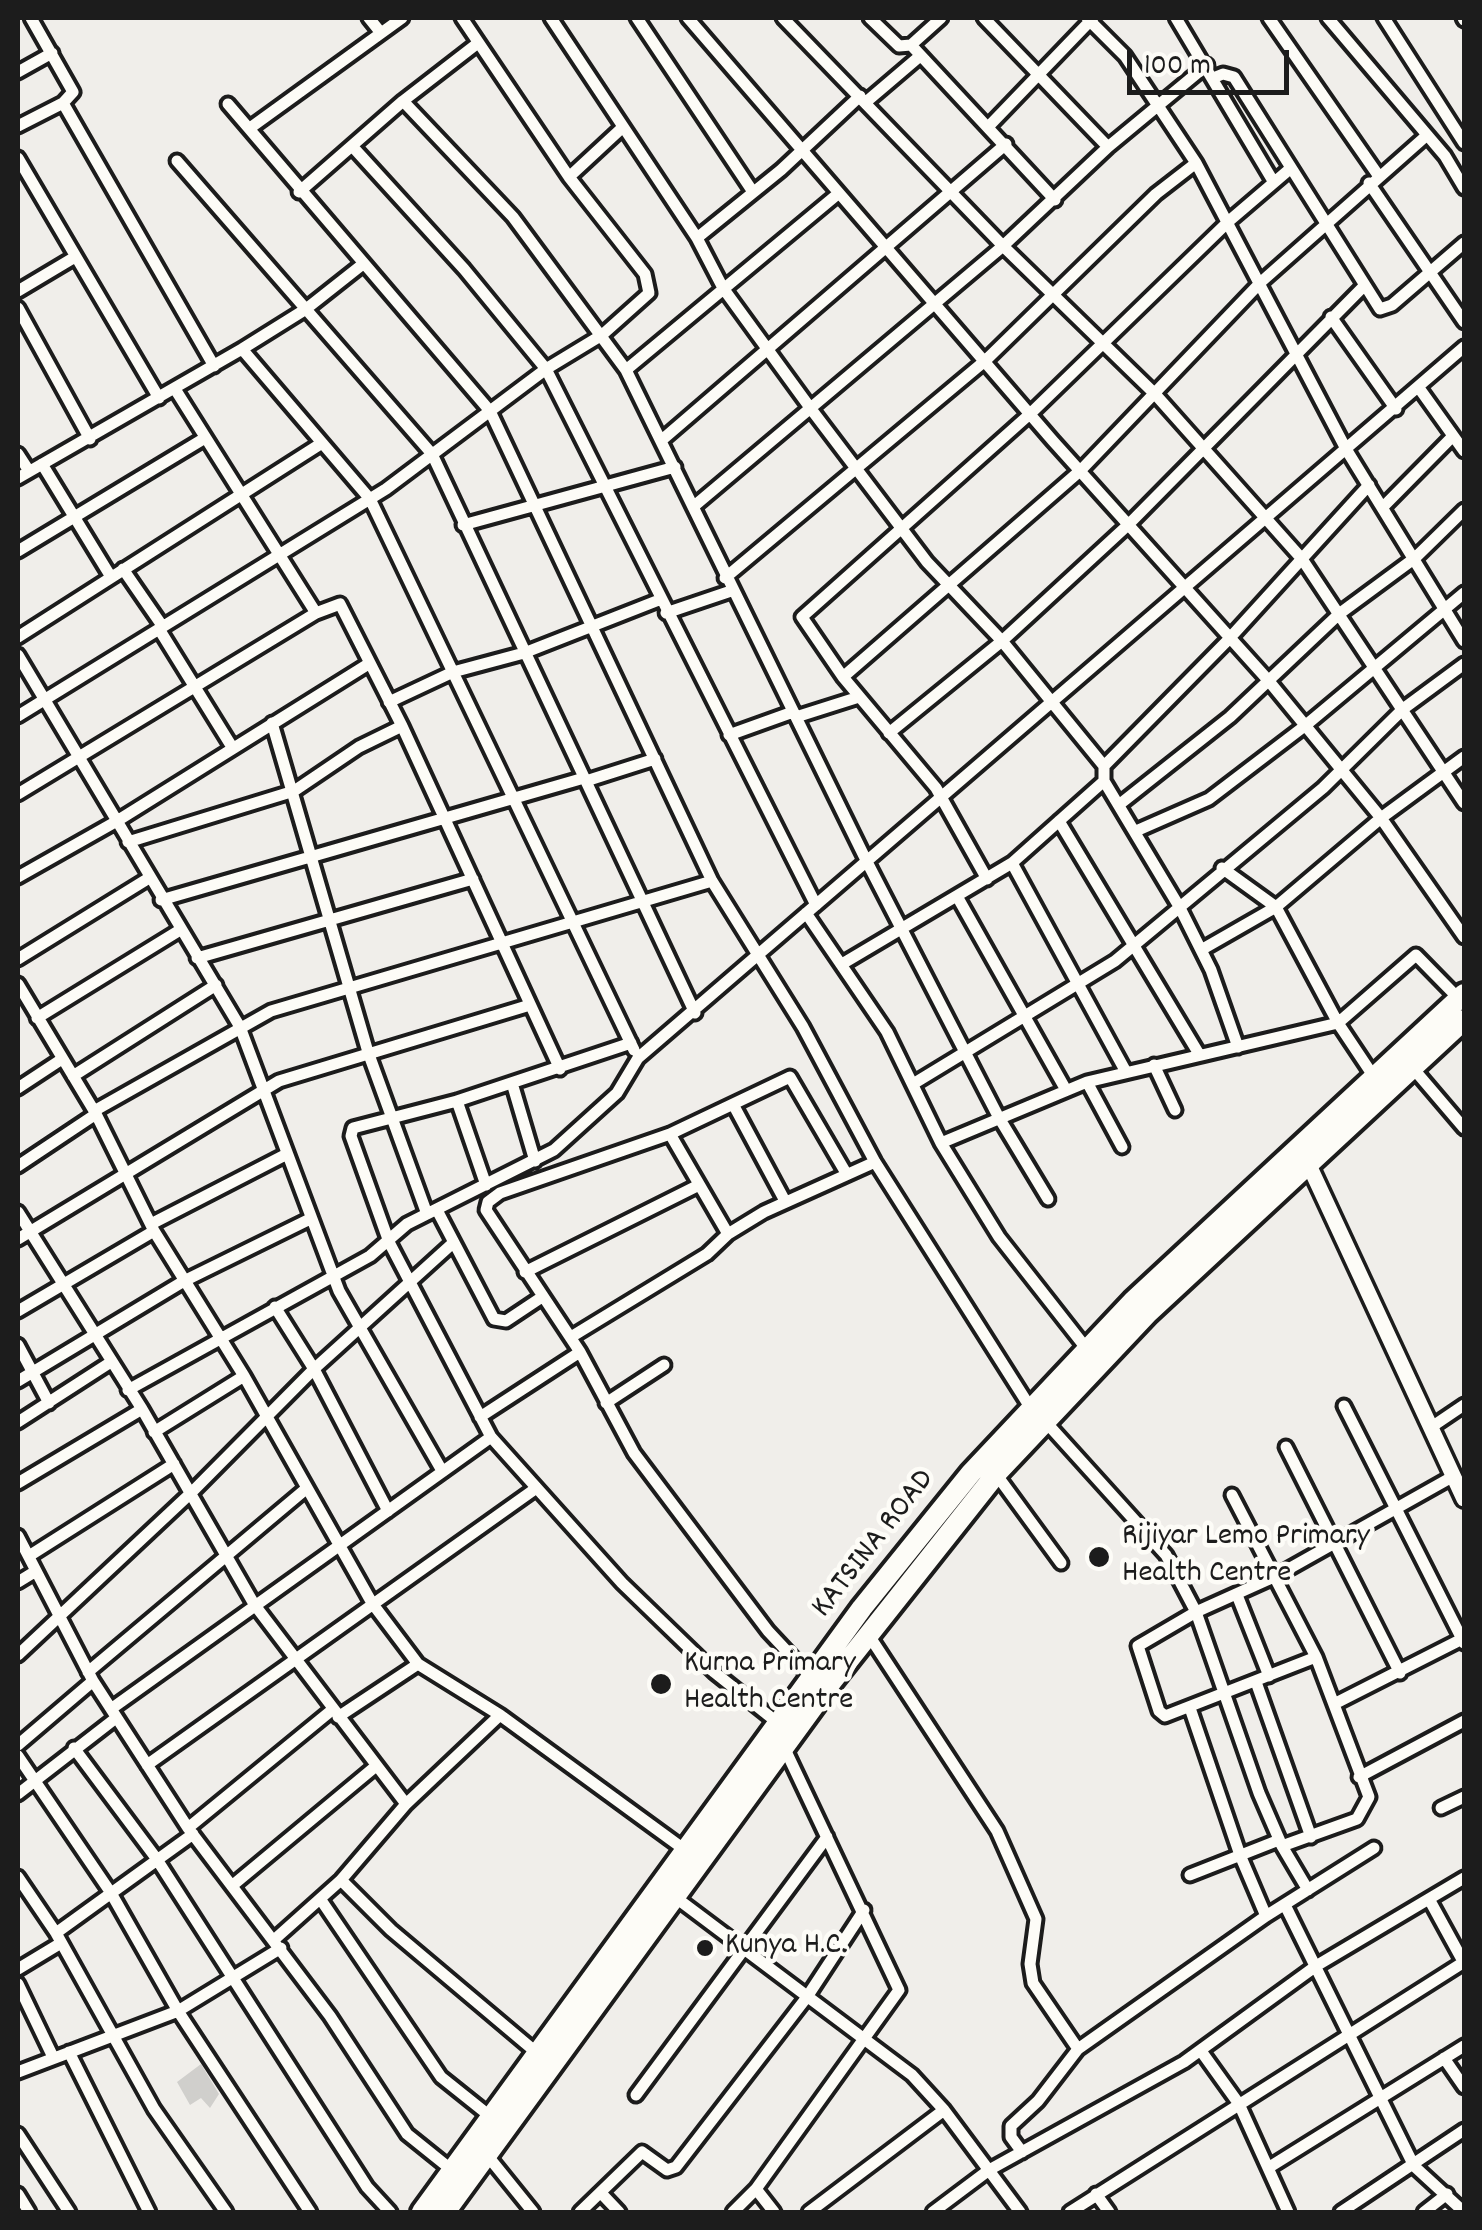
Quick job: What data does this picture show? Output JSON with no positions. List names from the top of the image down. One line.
{"streets":{"highway":["KATSINA ROAD"]},"places":["Rijiyar Lemo Primary Health Centre","Kurna Primary Health Centre","Kunya H.C."],"scale_bar":"100 m"}
